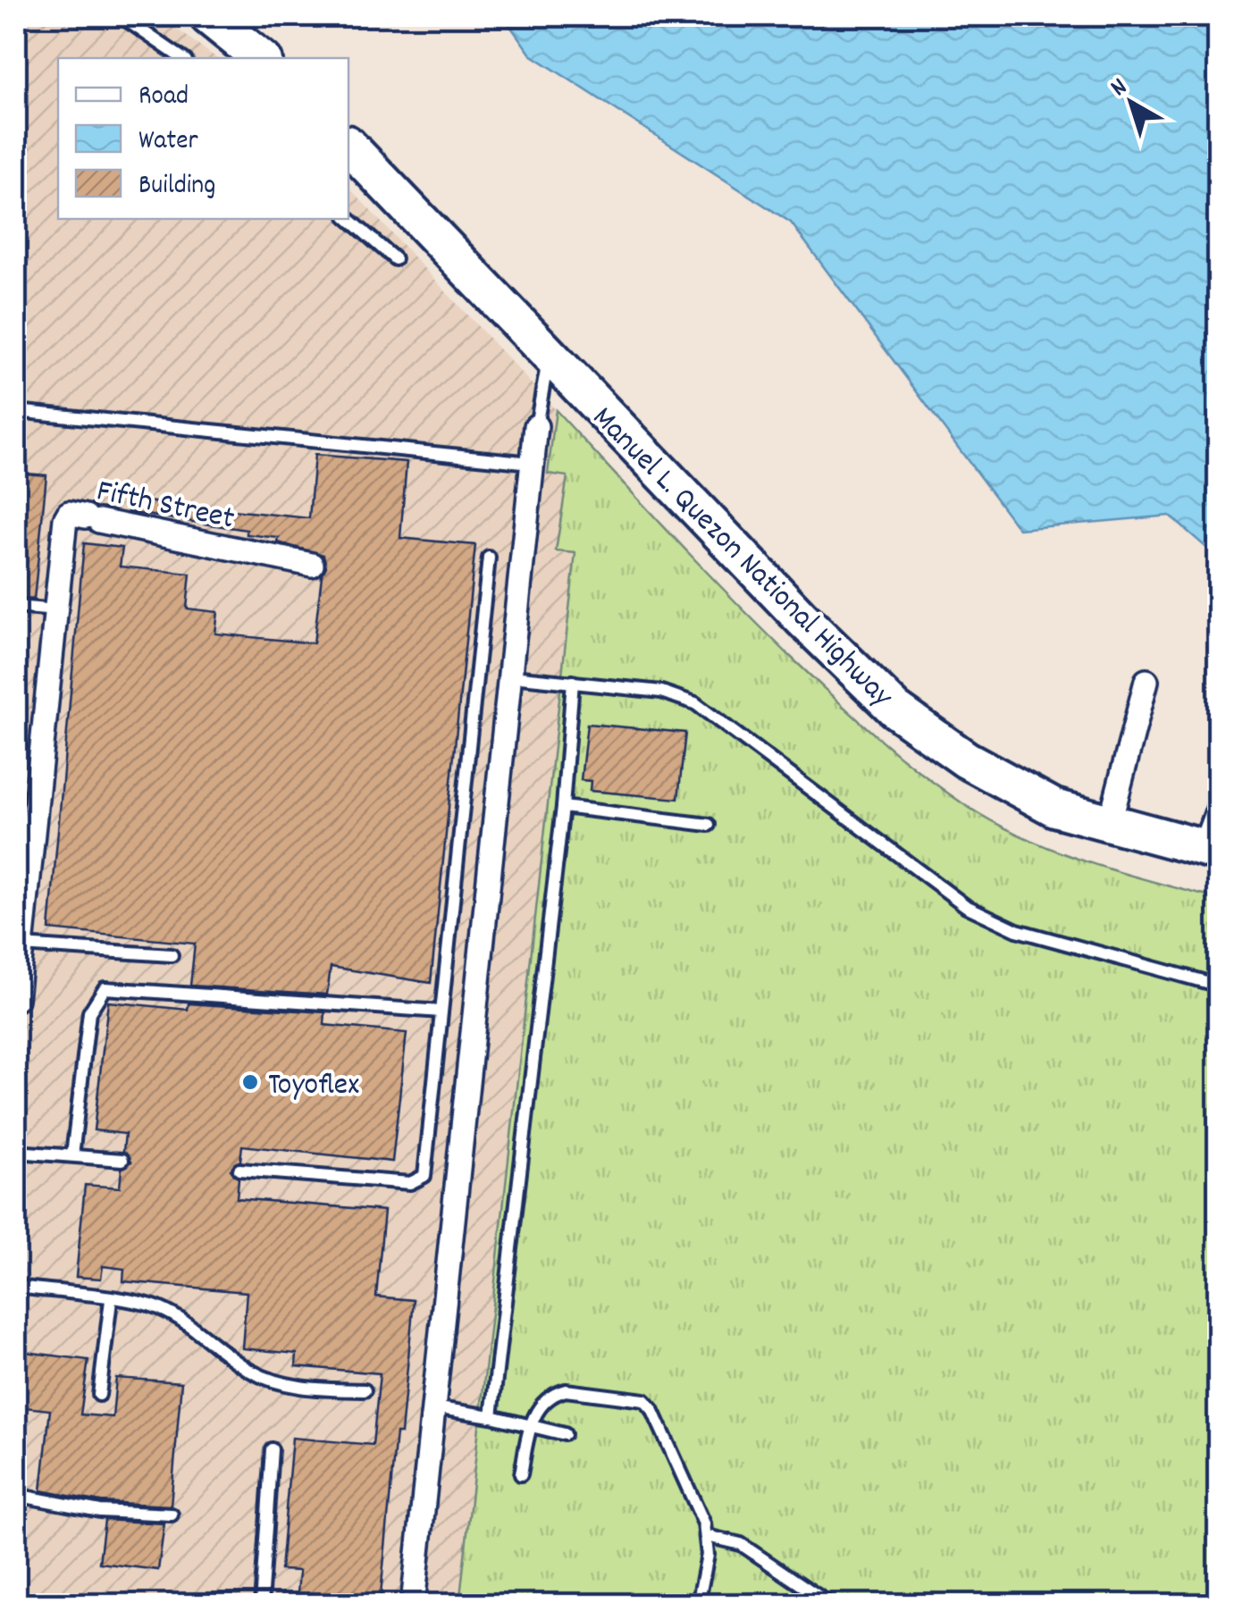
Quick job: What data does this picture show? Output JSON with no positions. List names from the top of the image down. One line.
{"streets":{"main road":["Manuel L. Quezon National Highway"],"street":["Fifth Street"]},"places":["Toyoflex"],"legend":["Road","Water","Building"],"north":"top left"}
